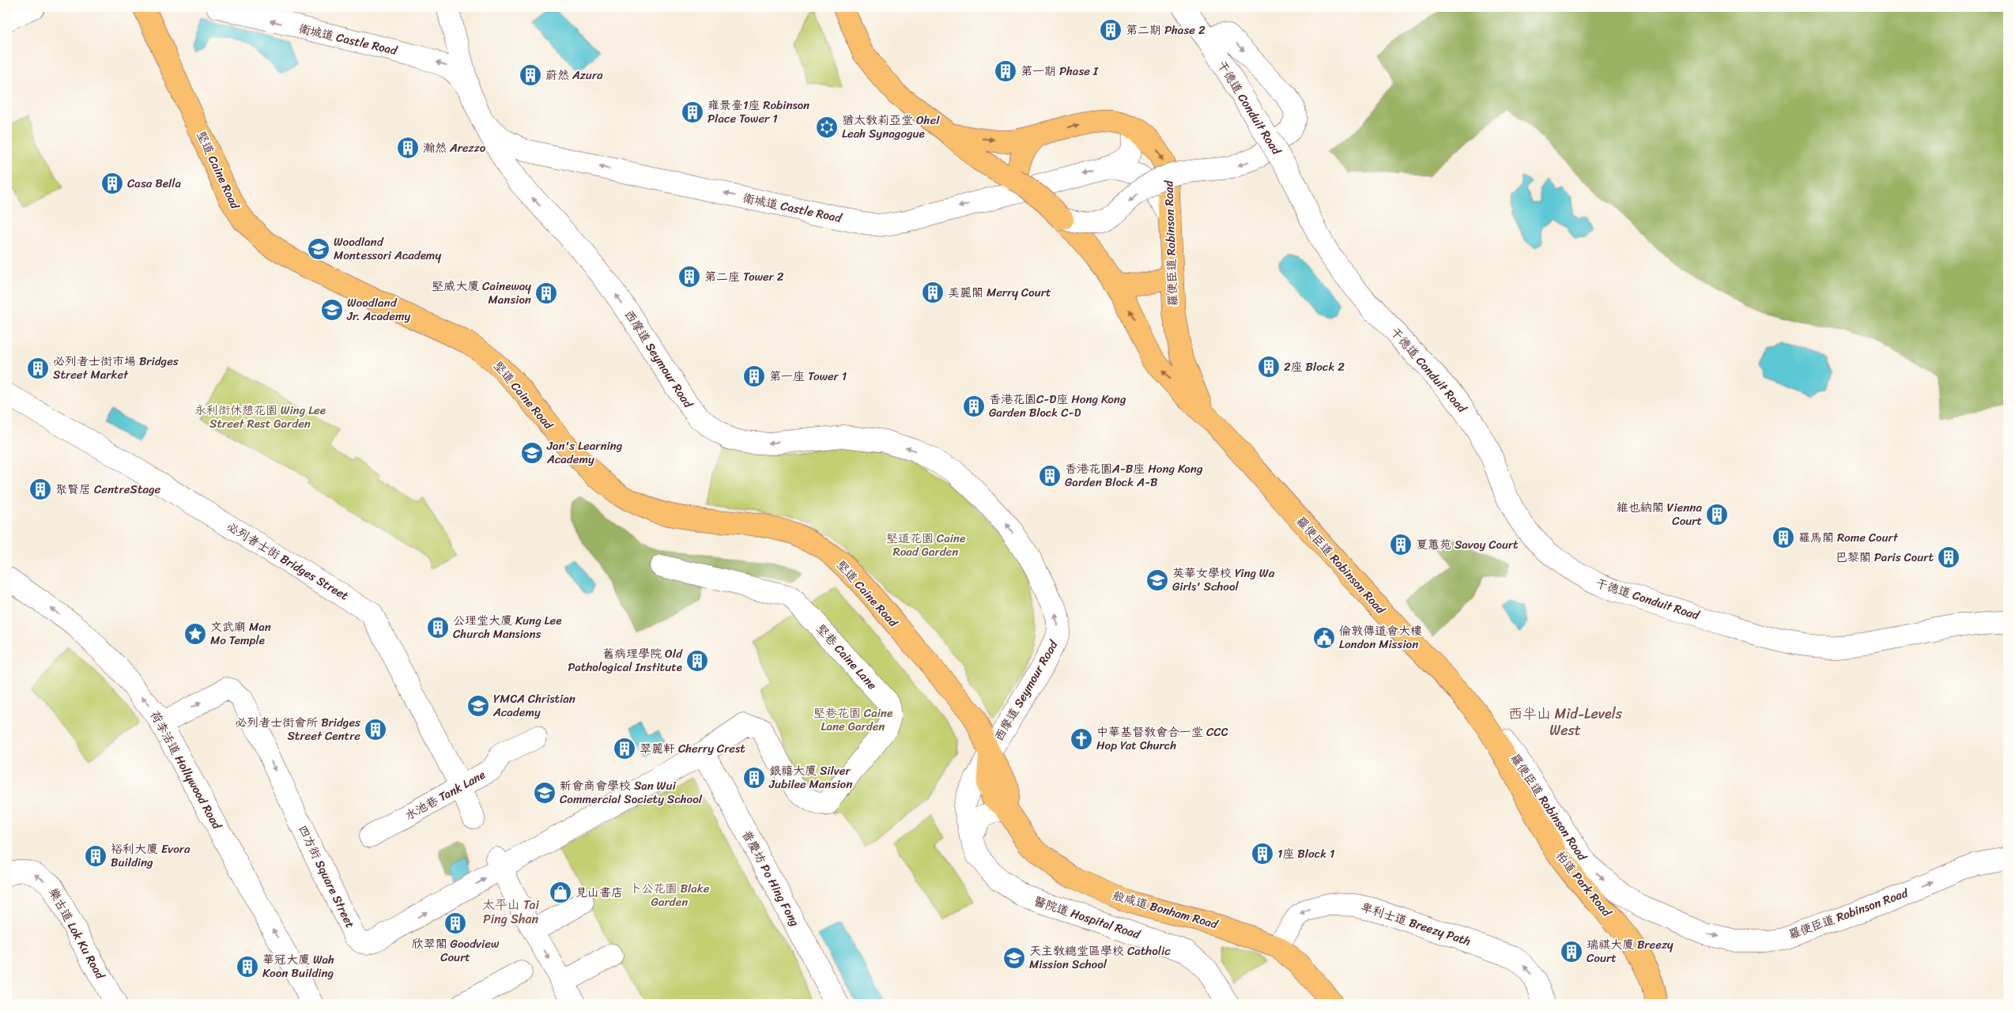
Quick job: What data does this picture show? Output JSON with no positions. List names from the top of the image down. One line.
{"streets":{"main road":["堅道 Caine Road","羅便臣道 Robinson Road","柏道 Park Road","般咸道 Bonham Road"],"street":["衛城道 Castle Road","干德道 Conduit Road","西摩道 Seymour Road","必列者士街 Bridges Street","堅巷 Caine Lane","荷李活道 Hollywood Road","水池巷 Tank Lane","四方街 Square Street","普慶坊 Po Hing Fong","醫院道 Hospital Road","卑利士道 Breezy Path","樂古道 Lok Ku Road"]},"crossings":[["衛城道 Castle Road","羅便臣道 Robinson Road"],["衛城道 Castle Road","西摩道 Seymour Road"],["堅道 Caine Road","西摩道 Seymour Road"],["堅道 Caine Road","醫院道 Hospital Road"],["羅便臣道 Robinson Road","柏道 Park Road"],["西摩道 Seymour Road","醫院道 Hospital Road"],["必列者士街 Bridges Street","水池巷 Tank Lane"],["堅巷 Caine Lane","四方街 Square Street"],["堅巷 Caine Lane","普慶坊 Po Hing Fong"],["荷李活道 Hollywood Road","四方街 Square Street"],["般咸道 Bonham Road","卑利士道 Breezy Path"]],"one_way":["衛城道 Castle Road","西摩道 Seymour Road","荷李活道 Hollywood Road","卑利士道 Breezy Path","樂古道 Lok Ku Road"],"districts":["西半山 Mid-Levels West","太平山 Tai Ping Shan"],"parks":["永利街休憩花園 Wing Lee Street Rest Garden","堅道花園 Caine Road Garden","堅巷花園 Caine Lane Garden","卜公花園 Blake Garden"],"places":{"building":["第二期 Phase 2","第一期 Phase I","蔚然 Azura","雍景臺1座 Robinson Place Tower 1","瀚然 Arezzo","Casa Bella","第二座 Tower 2","美麗閣 Merry Court","堅威大廈 Caineway Mansion","2座 Block 2","必列者士街市場 Bridges Street Market","第一座 Tower 1","香港花園C-D座 Hong Kong Garden Block C-D","香港花園A-B座 Hong Kong Garden Block A-B","聚賢居 CentreStage","維也納閣 Vienna Court","羅馬閣 Rome Court","夏蕙苑 Savoy Court","巴黎閣 Paris Court","公理堂大廈 Kung Lee Church Mansions","舊病理學院 Old Pathological Institute","必列者士街會所 Bridges Street Centre","翠麗軒 Cherry Crest","銀禧大廈 Silver Jubilee Mansion","1座 Block 1","裕利大廈 Evora Building","欣翠閣 Goodview Court","瑞祺大廈 Breezy Court","華冠大廈 Wah Koon Building"],"synagogue":["猶太教莉亞堂 Ohel Leah Synagogue"],"school or university":["Woodland Montessori Academy","Woodland Jr. Academy","Jan's Learning Academy","英華女學校 Ying Wa Girls' School","YMCA Christian Academy","新會商會學校 San Wui Commercial Society School","天主教總堂區學校 Catholic Mission School"],"place":["文武廟 Man Mo Temple"],"public building":["倫敦傳道會大樓 London Mission"],"church":["中華基督教會合一堂 CCC Hop Yat Church"],"shop":["見山書店"]}}
